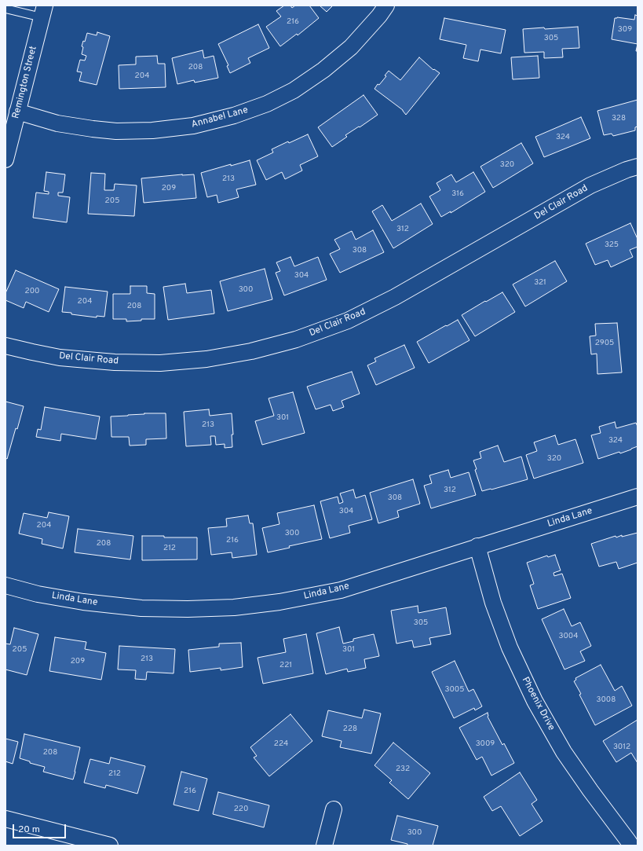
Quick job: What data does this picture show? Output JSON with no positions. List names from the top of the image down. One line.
{"streets":{"street":["Remington Street","Annabel Lane","Del Clair Road","Linda Lane","Phoenix Drive"]},"crossings":[["Remington Street","Annabel Lane"],["Linda Lane","Phoenix Drive"]],"house_numbers":["216","309","305","208","204","328","324","320","213","209","316","205","312","325","308","304","321","300","200","204","208","2905","301","213","324","320","312","308","304","204","300","216","208","212","305","3004","205","301","213","209","221","3005","3008","228","224","3009","3012","208","232","212","216","220","300"],"scale_bar":"20 m"}
